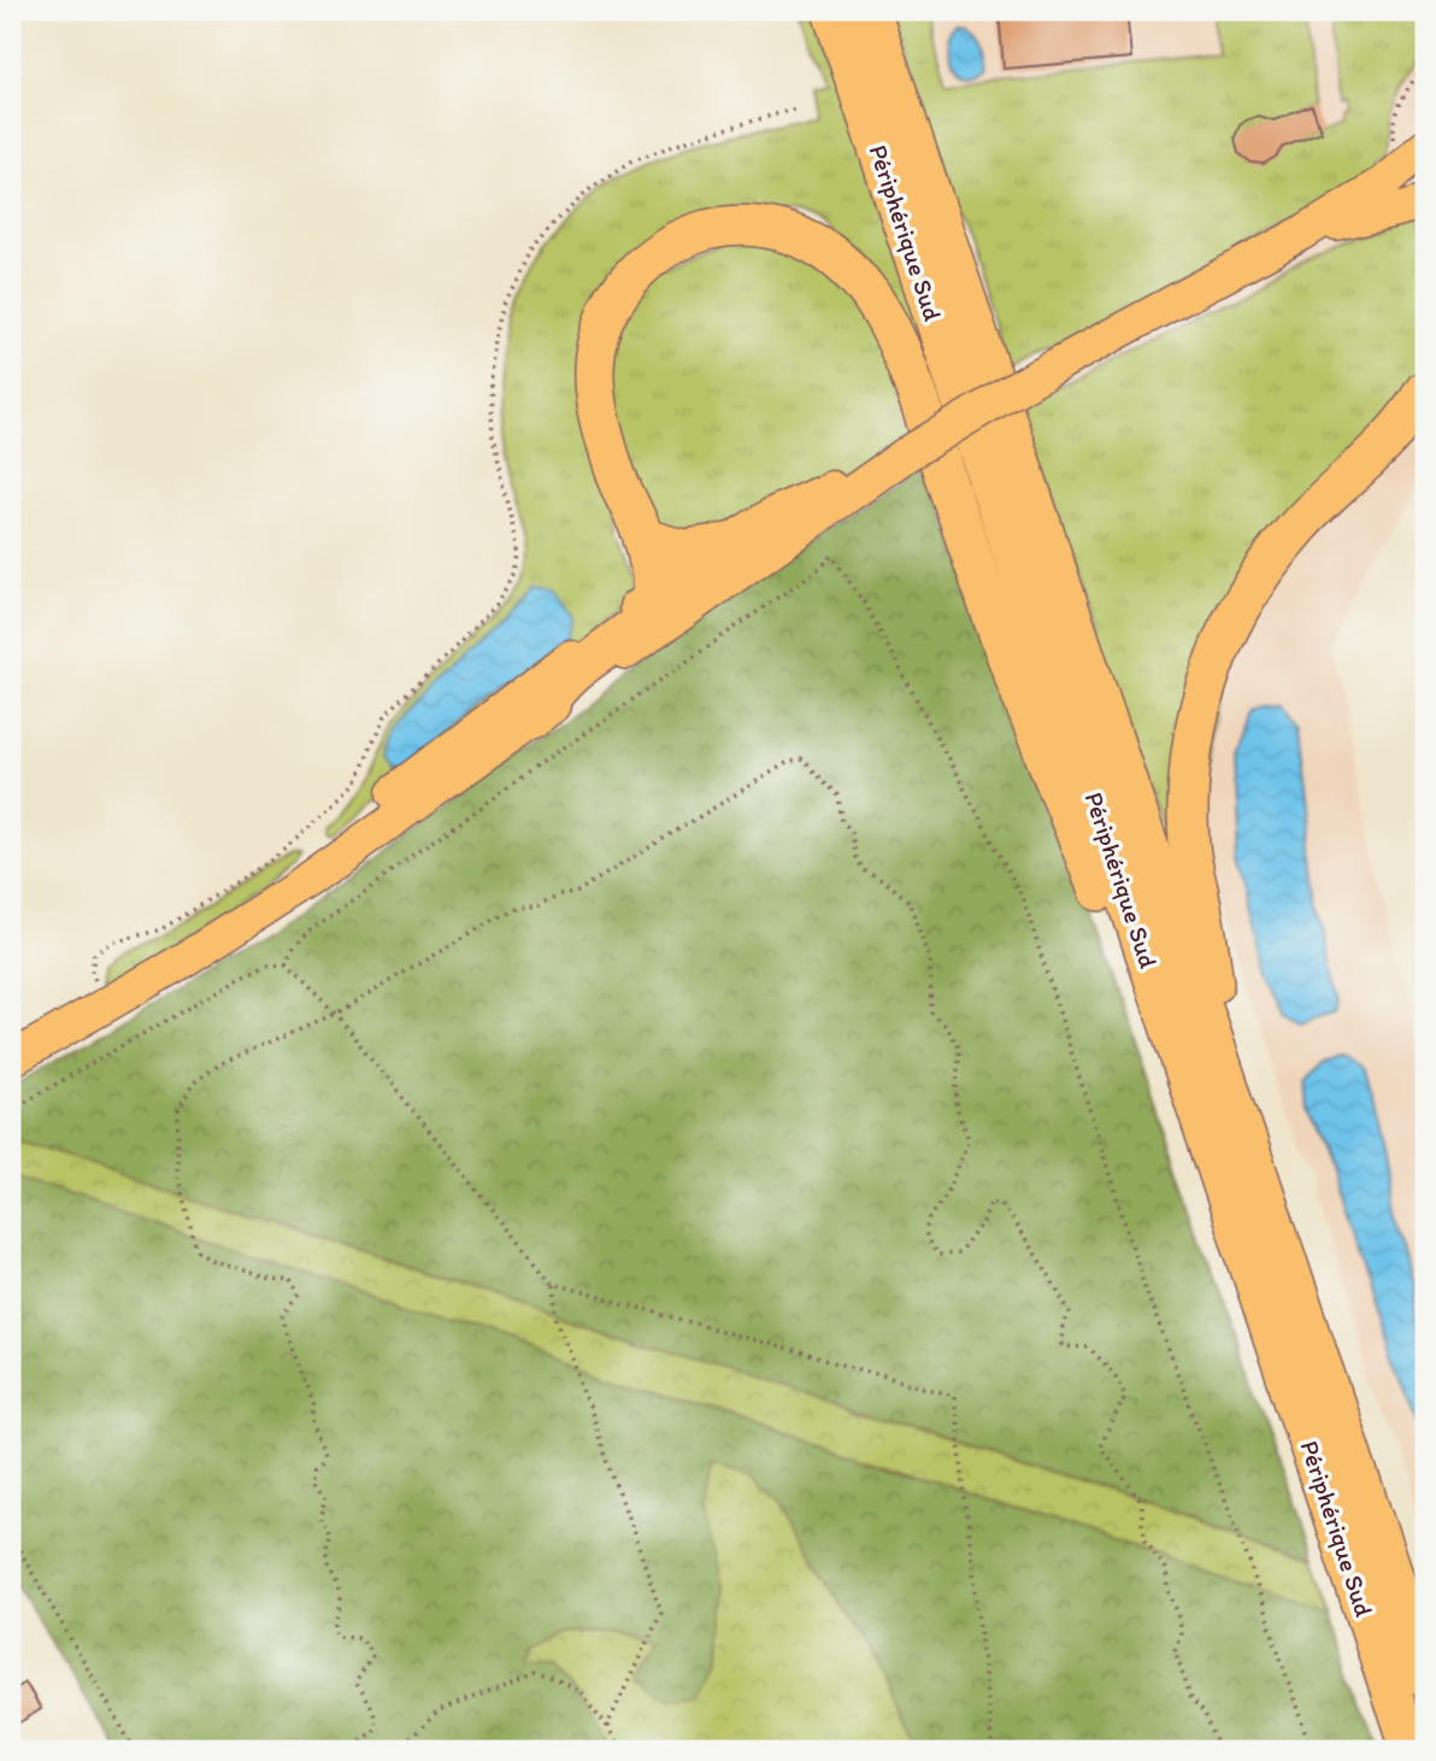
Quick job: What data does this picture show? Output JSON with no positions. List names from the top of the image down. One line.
{"streets":{"highway":["Périphérique Sud"]}}
